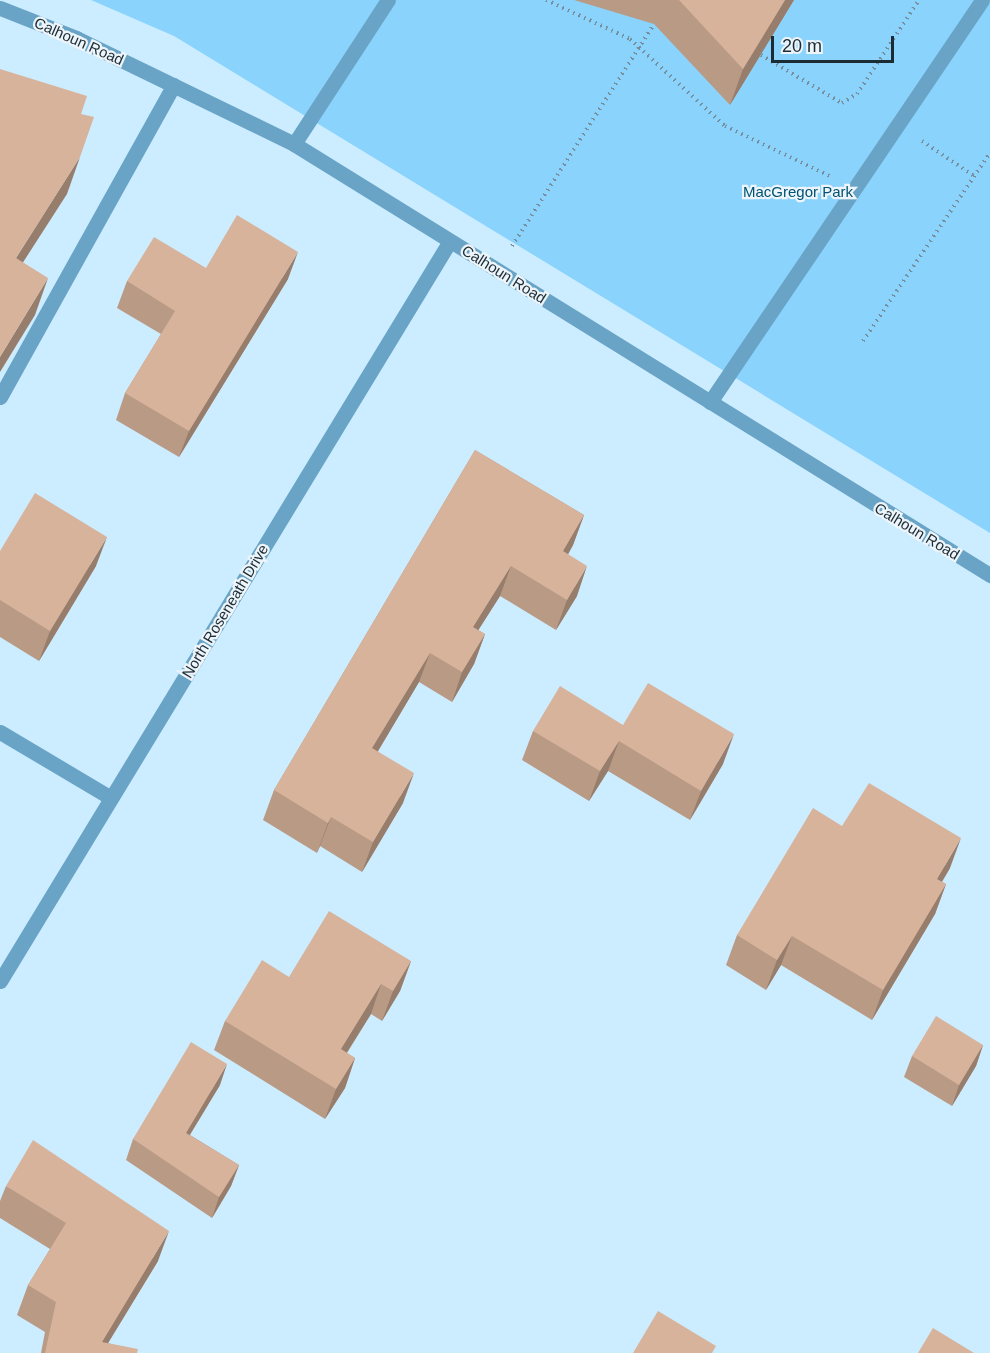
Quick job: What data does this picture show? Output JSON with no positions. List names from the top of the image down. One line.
{"streets":{"street":["Calhoun Road","North Roseneath Drive"]},"crossings":[["Calhoun Road","North Roseneath Drive"]],"parks":["MacGregor Park"],"scale_bar":"20 m"}
